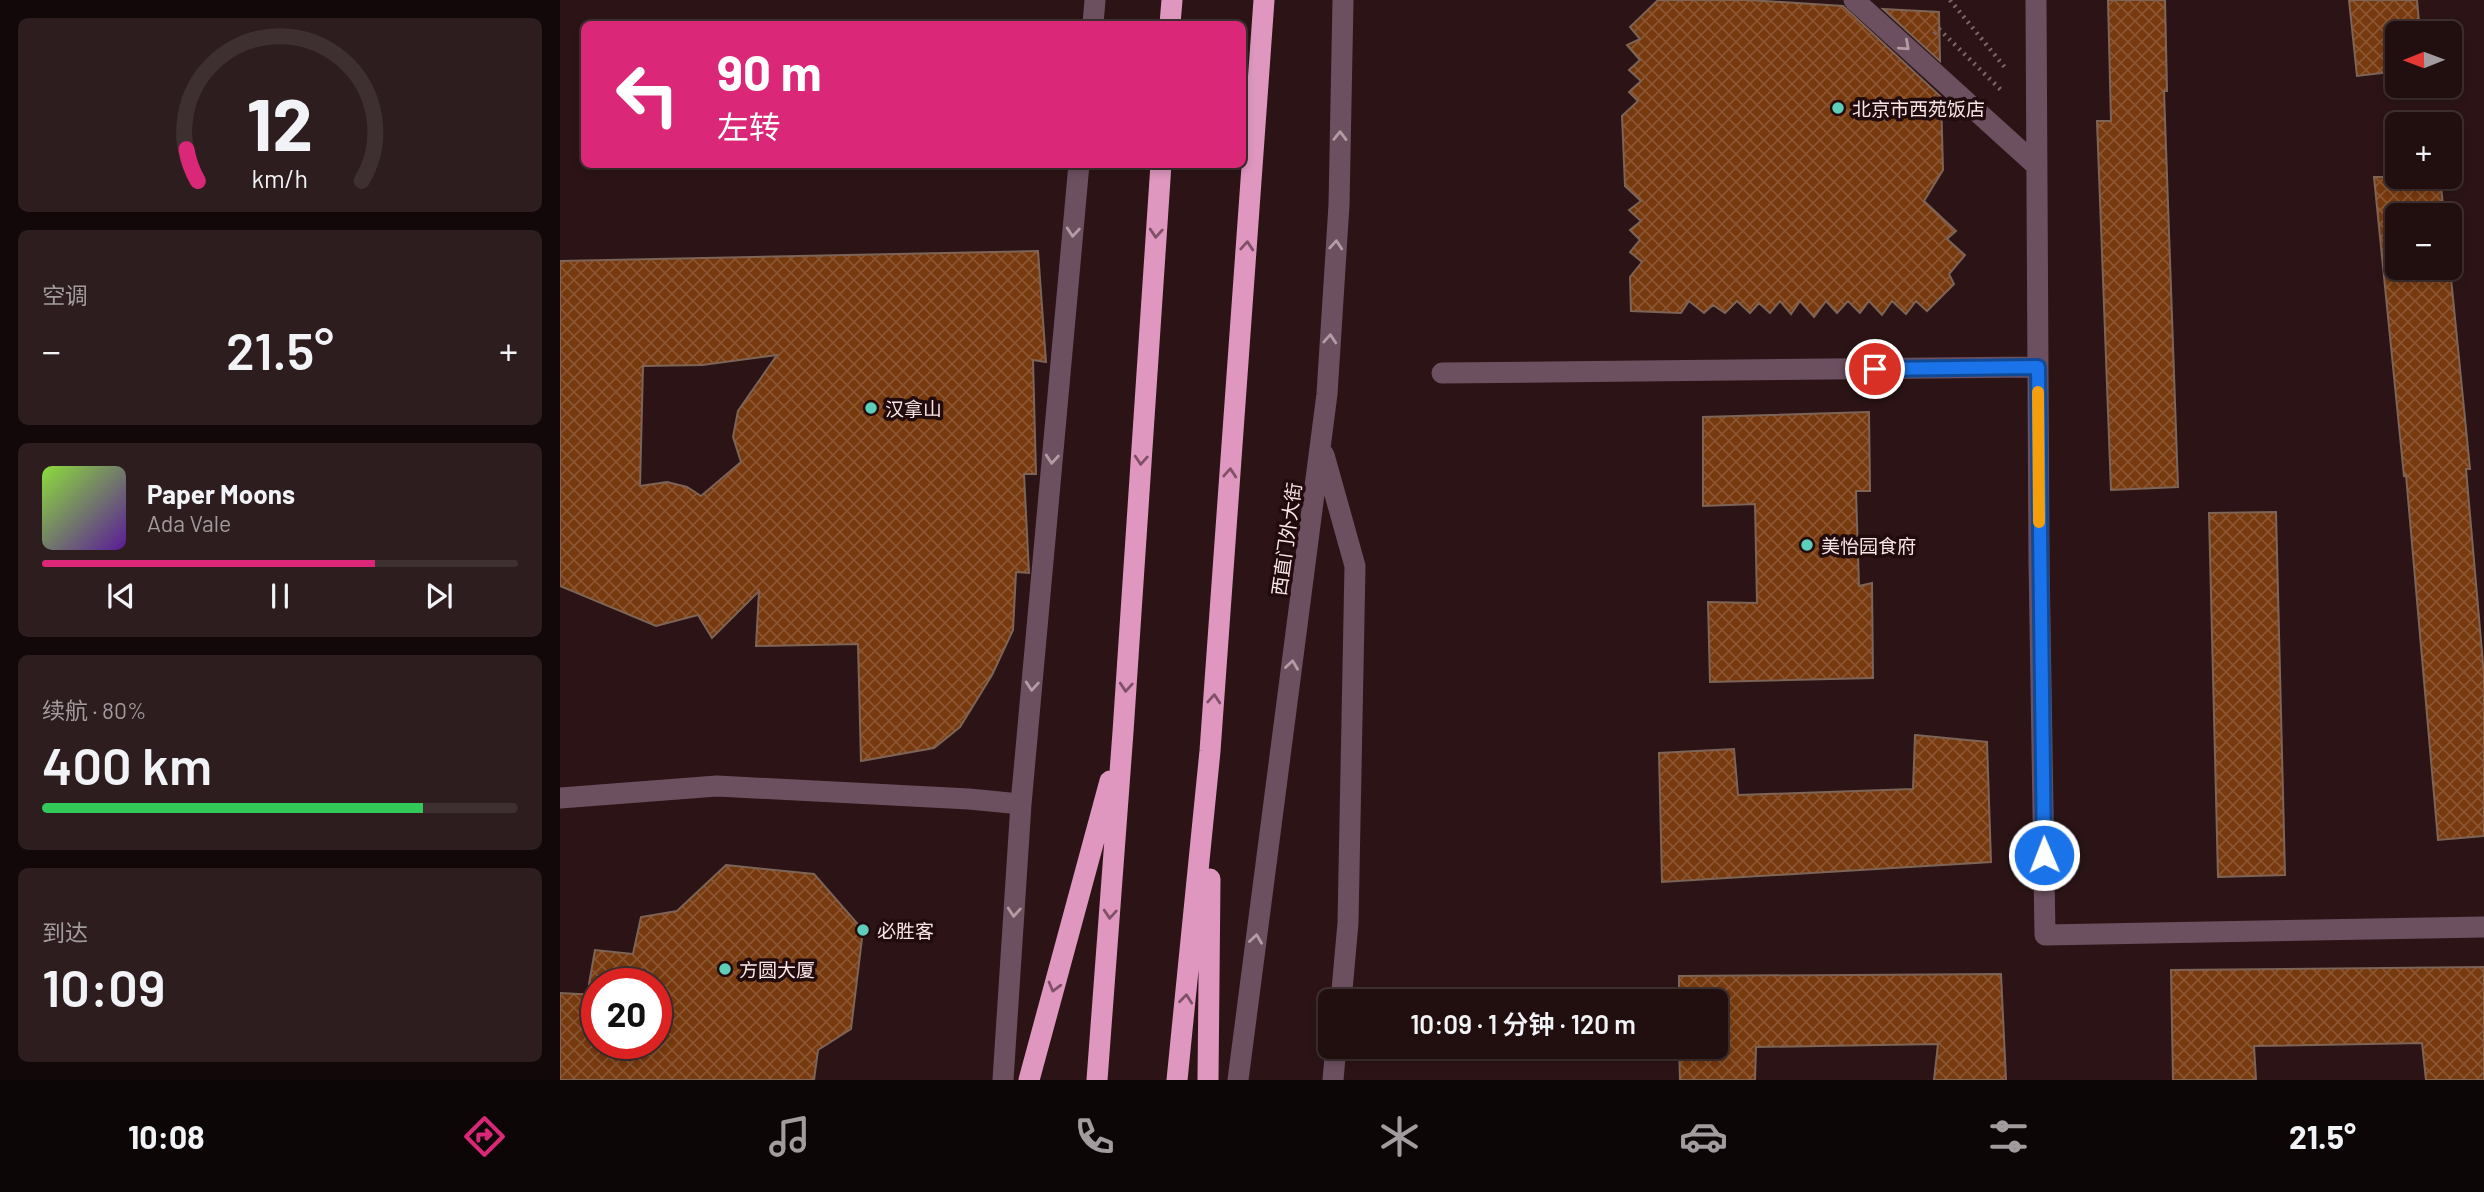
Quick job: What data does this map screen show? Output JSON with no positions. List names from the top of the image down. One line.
{"streets":{"street":["西直门外大街"]},"places":["北京市西苑饭店","汉拿山","美怡园食府","必胜客","方圆大厦"],"north":"left","page":{"map_buttons":["+","−"],"turn":["90 m","左转"],"tile":["空调",["续航 · 80%","400 km"],["到达","10:09"]],"heat":["−","21.5°","+"],"song":["Paper Moons","Ada Vale"],"limit":"20","trip":"10:09 · 1 分钟 · 120 m","tabs":["10:08","21.5°"],"gauge":["12","km/h"]}}
